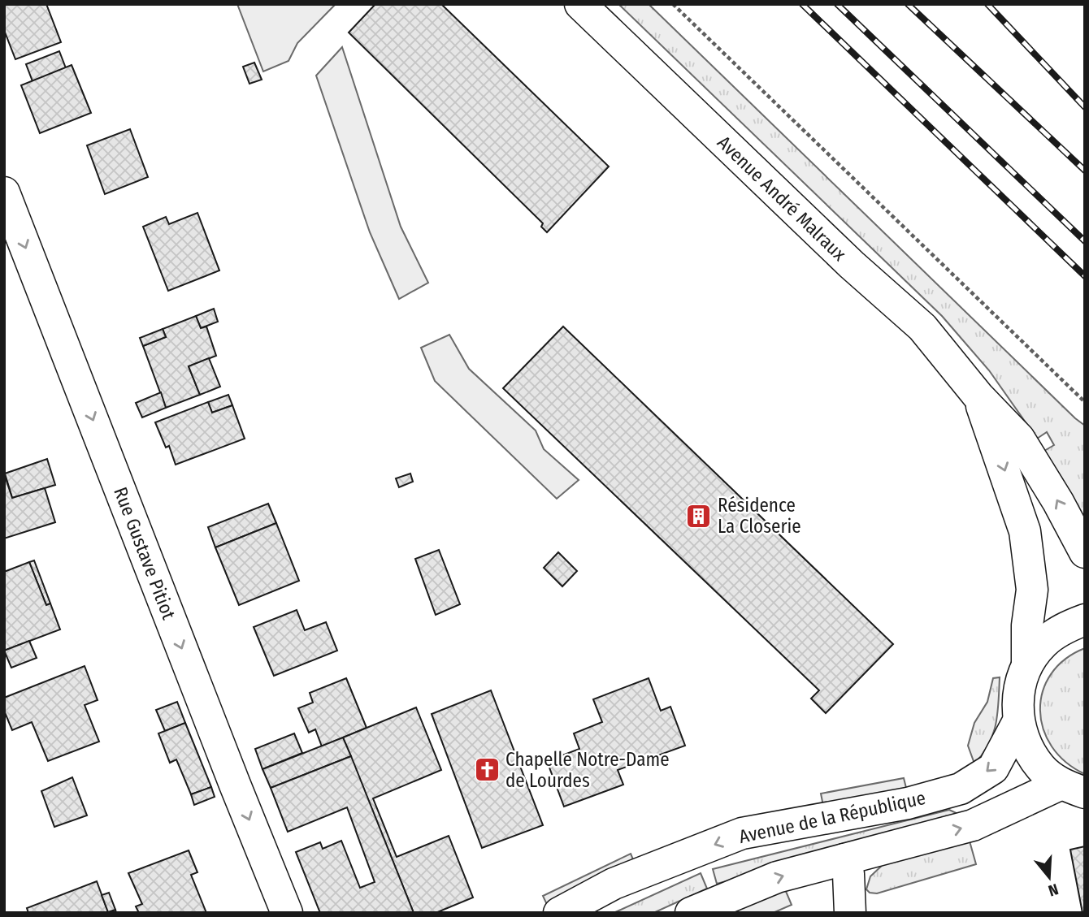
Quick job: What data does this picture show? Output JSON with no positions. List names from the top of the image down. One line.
{"streets":{"street":["Avenue André Malraux","Rue Gustave Pitiot","Avenue de la République"]},"one_way":["Rue Gustave Pitiot"],"places":{"building":["Résidence La Closerie"],"church":["Chapelle Notre-Dame de Lourdes"]},"north":"bottom"}
